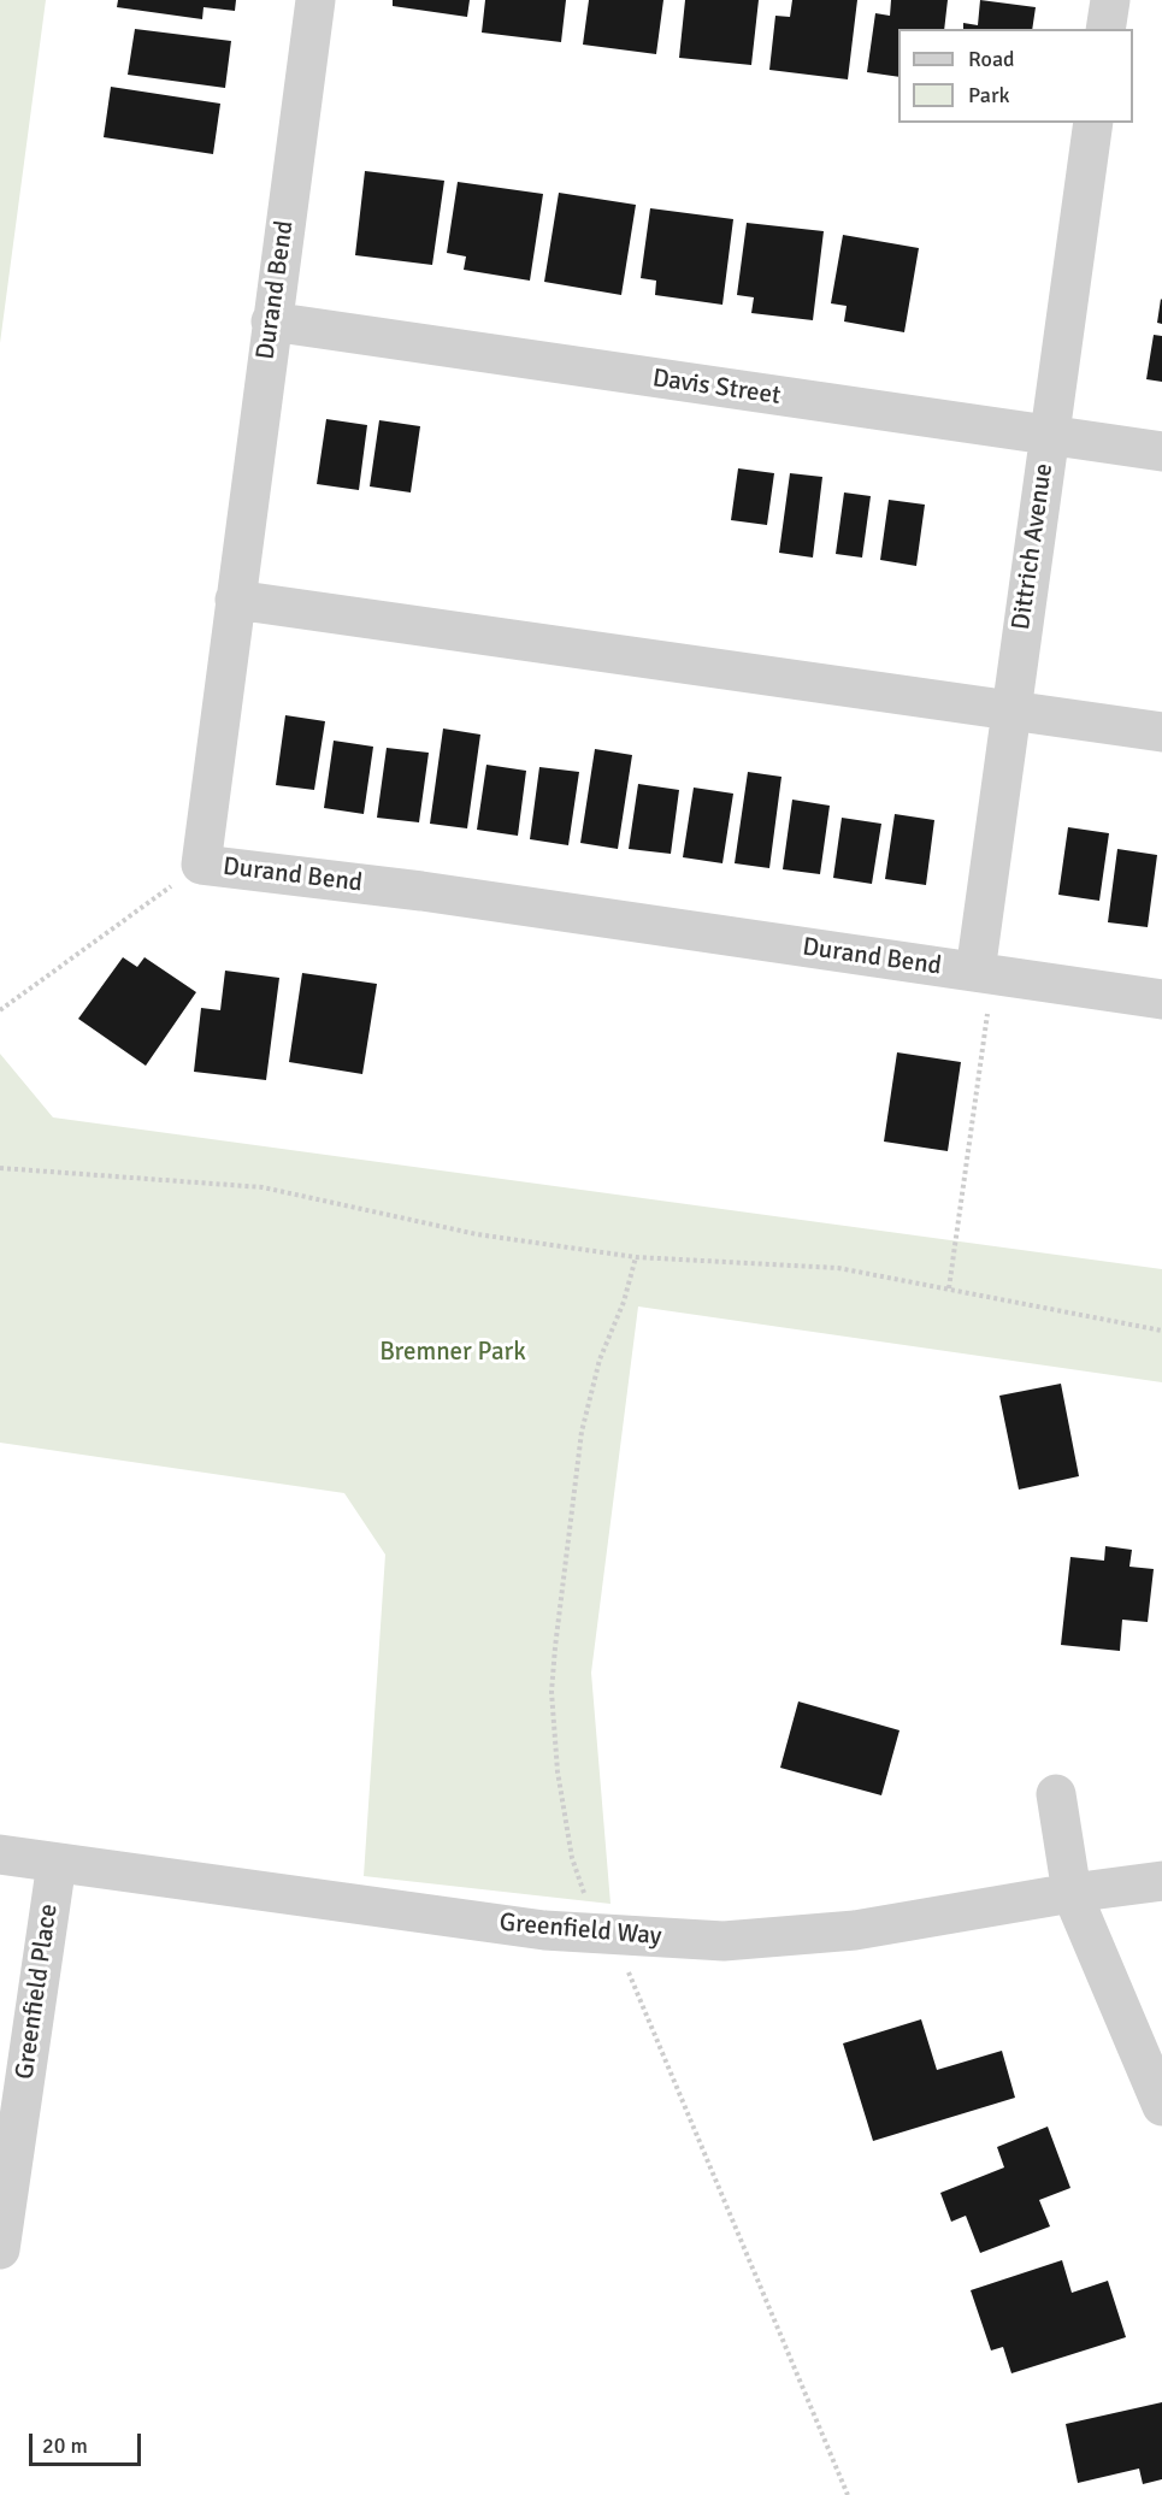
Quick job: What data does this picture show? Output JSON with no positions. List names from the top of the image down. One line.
{"streets":{"street":["Durand Bend","Davis Street","Dittrich Avenue","Greenfield Way","Greenfield Place"]},"crossings":[["Durand Bend","Davis Street"],["Durand Bend","Dittrich Avenue"],["Davis Street","Dittrich Avenue"],["Greenfield Way","Greenfield Place"]],"parks":["Bremner Park"],"legend":["Road","Park"],"scale_bar":"20 m"}
